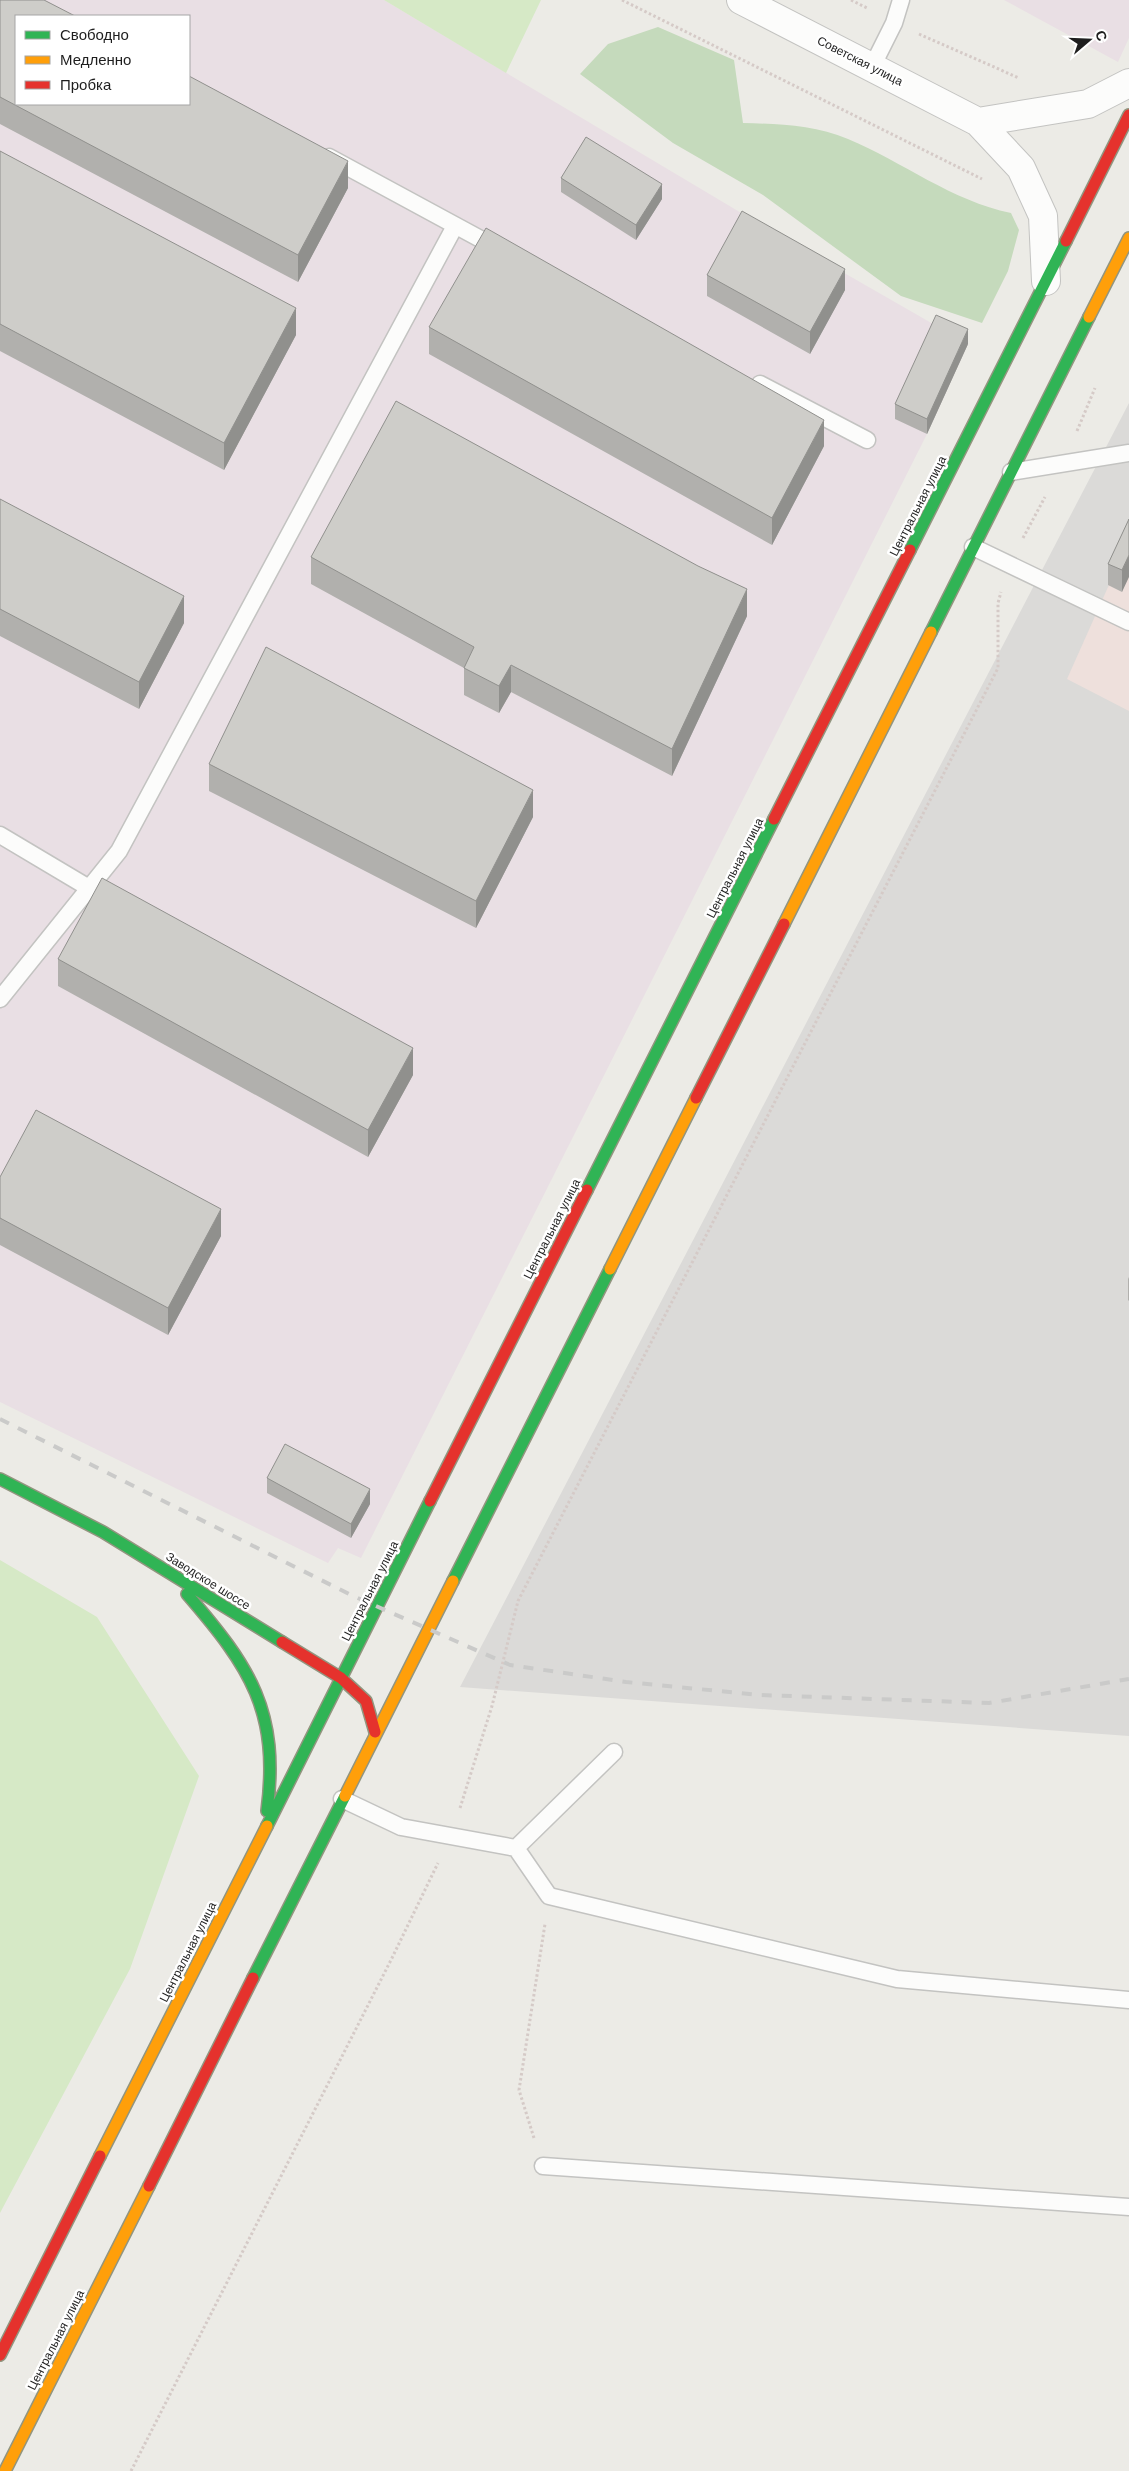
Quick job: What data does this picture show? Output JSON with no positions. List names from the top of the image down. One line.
{"streets":{"main road":["Центральная улица","Заводское шоссе"],"street":["Советская улица"]},"crossings":[["Советская улица","Центральная улица"],["Центральная улица","Заводское шоссе"]],"legend":["Свободно","Медленно","Пробка"],"north":"right"}
